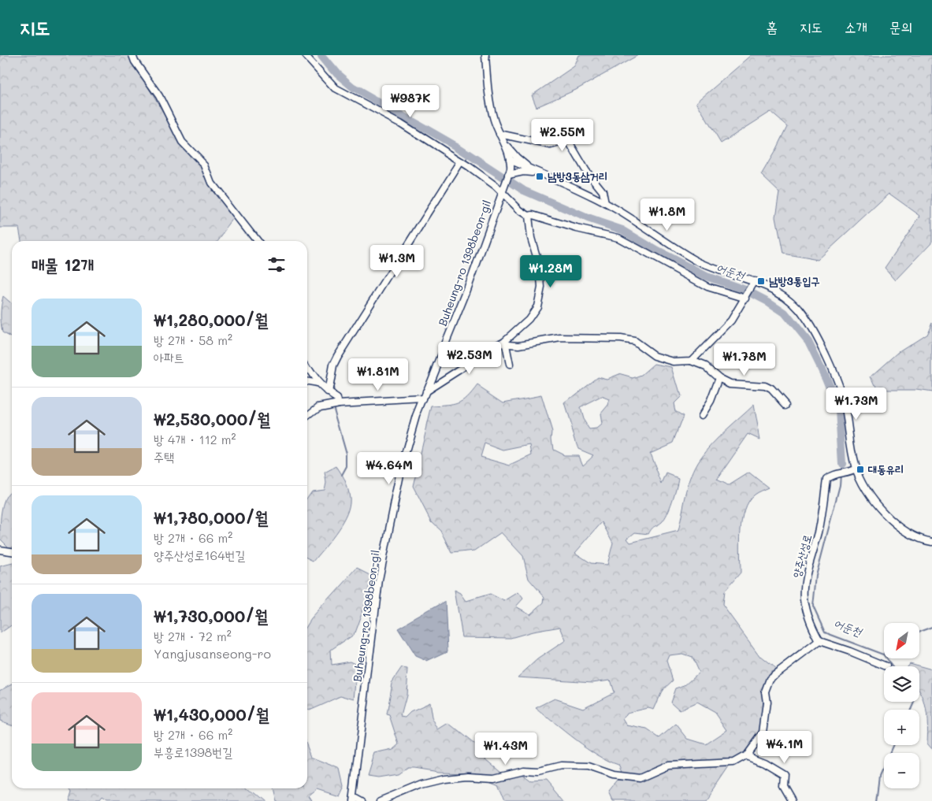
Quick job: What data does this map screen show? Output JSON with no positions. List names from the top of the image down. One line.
{"streets":{"street":["Buheung-ro 1398beon-gil","양주산성로"]},"water":["어둔천"],"places":{"transit":["남방3동삼거리","남방3통입구","대동유리"]},"north":"bottom left","page":{"header":"지도","nav":["홈","지도","소개","문의"],"price":["₩987K","₩2.55M","₩1.8M","₩1.3M","₩1.28M","₩2.53M","₩1.78M","₩1.81M","₩1.73M","₩4.64M","₩4.1M","₩1.43M"],"heading":"매물 12개","list":[{"name":"₩1,280,000/월","note":"방 2개 · 58 m² · 아파트"},{"name":"₩2,530,000/월","note":"방 4개 · 112 m² · 주택"},{"name":"₩1,780,000/월","note":"방 2개 · 66 m² · 양주산성로164번길"},{"name":"₩1,730,000/월","note":"방 2개 · 72 m² · Yangjusanseong-ro"},{"name":"₩1,430,000/월","note":"방 2개 · 66 m² · 부흥로1398번길"}],"map_buttons":["+","−"]}}
